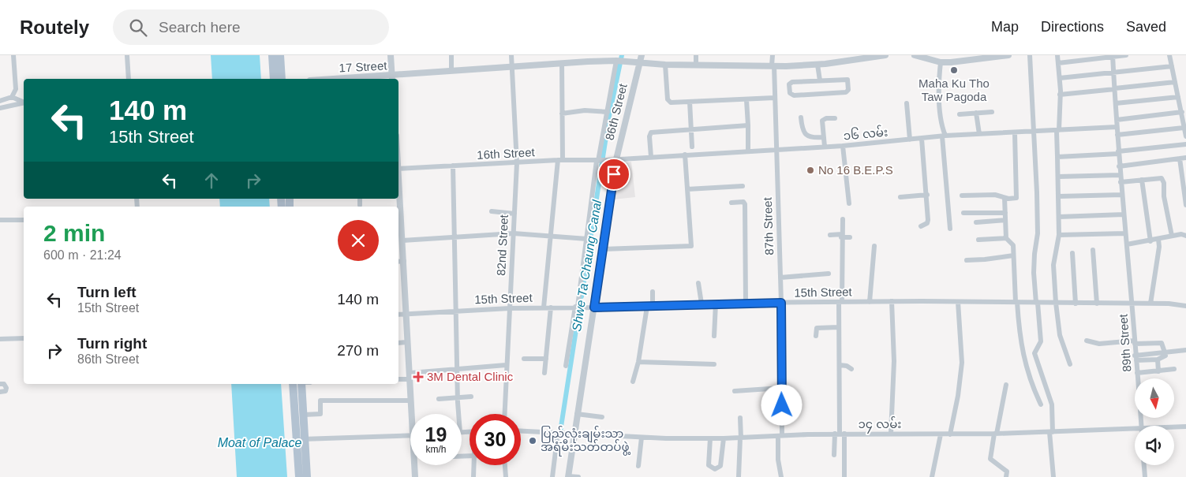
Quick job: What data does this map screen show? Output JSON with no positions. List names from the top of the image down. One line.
{"streets":{"street":["17 Street","86th Street","၁၆ လမ်း","16th Street","87th Street","82nd Street","15th Street","89th Street","၁၄ လမ်း"]},"crossings":[["17 Street","86th Street"],["17 Street","87th Street"],["17 Street","82nd Street"],["86th Street","၁၆ လမ်း"],["86th Street","16th Street"],["86th Street","15th Street"],["86th Street","၁၄ လမ်း"],["၁၆ လမ်း","16th Street"],["၁၆ လမ်း","87th Street"],["၁၆ လမ်း","89th Street"],["16th Street","82nd Street"],["87th Street","15th Street"],["87th Street","၁၄ လမ်း"],["82nd Street","15th Street"],["15th Street","89th Street"]],"water":["Shwe Ta Chaung Canal","Moat of Palace"],"places":{"other":["Maha Ku Tho Taw Pagoda","No 16 B.E.P.S","ပြည်လုံးချမ်းသာ အရံမီးသတ်တပ်ဖွဲ့"],"health":["3M Dental Clinic"]},"north":"bottom","page":{"header":"Routely","search":"Search here","nav":["Map","Directions","Saved"],"turn":["140 m","15th Street"],"heading":["2 min","600 m · 21:24"],"list":[{"name":"Turn left","note":"15th Street","value":"140 m"},{"name":"Turn right","note":"86th Street","value":"270 m"}],"speed":"19 km/h","limit":"30"}}
